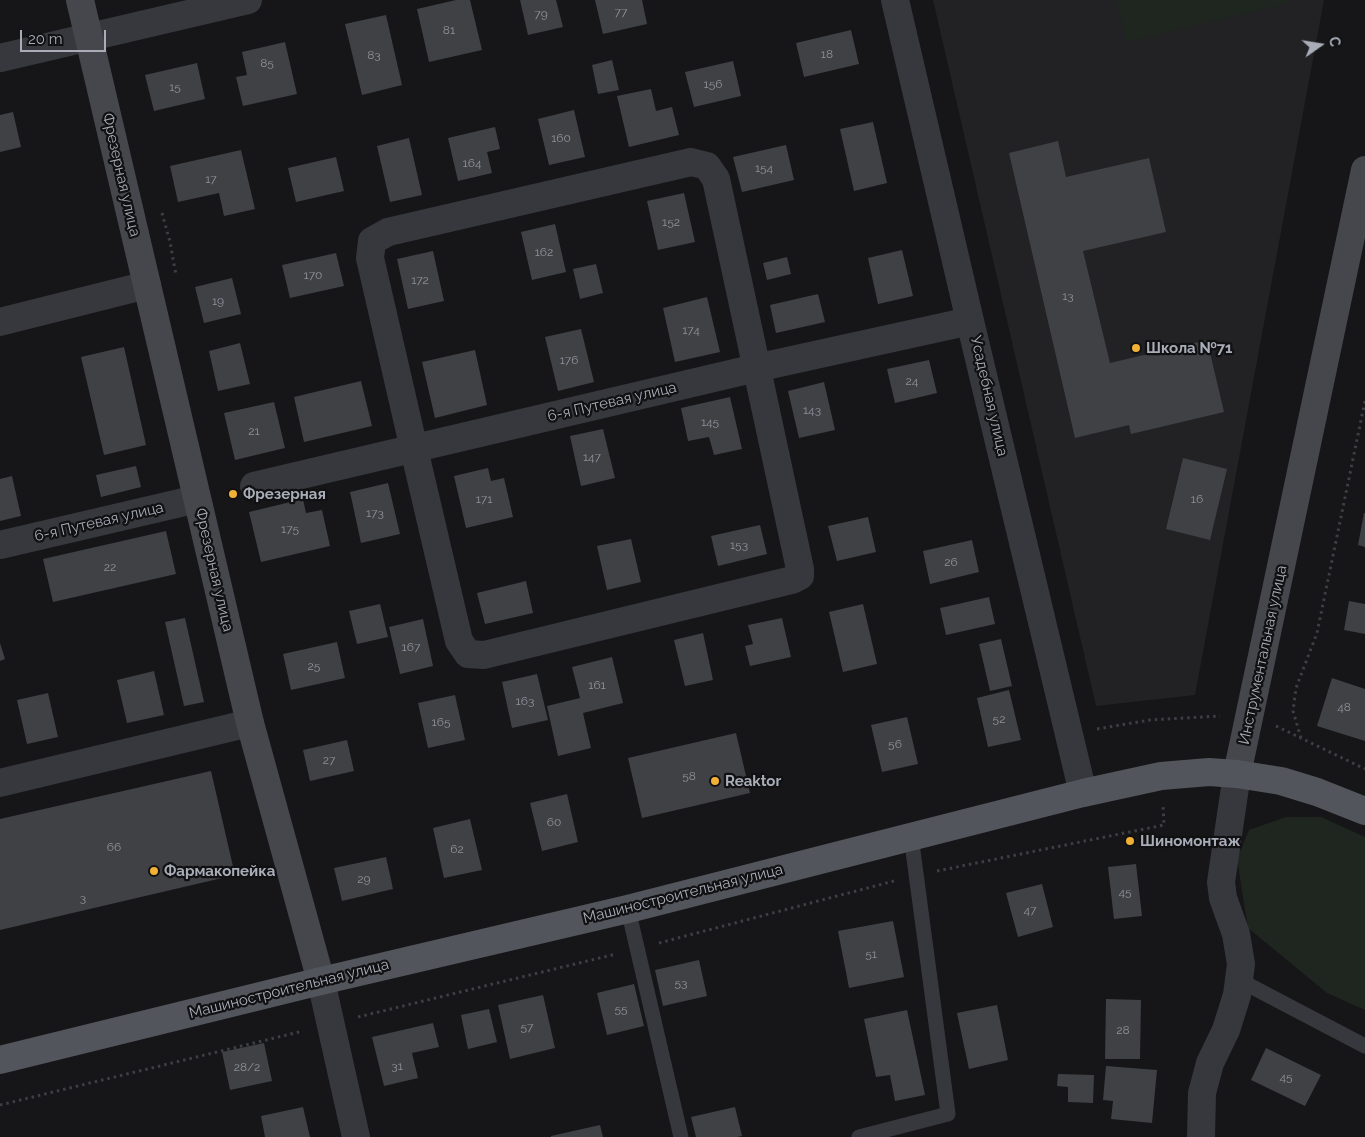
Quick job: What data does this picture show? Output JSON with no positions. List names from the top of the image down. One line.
{"streets":{"main road":["Фрезерная улица","Инструментальная улица","Машиностроительная улица"],"street":["Усадебная улица","6-я Путевая улица"]},"crossings":[["Фрезерная улица","6-я Путевая улица"],["Фрезерная улица","Машиностроительная улица"],["Усадебная улица","6-я Путевая улица"],["Усадебная улица","Машиностроительная улица"],["Инструментальная улица","Машиностроительная улица"]],"places":["Школа №71","Фрезерная","Reaktor","Шиномонтаж","Фармакопейка"],"house_numbers":["77","79","81","18","83","85","156","15","160","164","154","17","152","162","170","172","13","19","174","176","24","143","145","21","147","171","16","173","175","153","26","22","167","25","161","163","48","52","165","56","27","58","60","66","62","29","45","3","47","51","53","55","57","28","31","28/2","45"],"scale_bar":"20 m","north":"right"}
